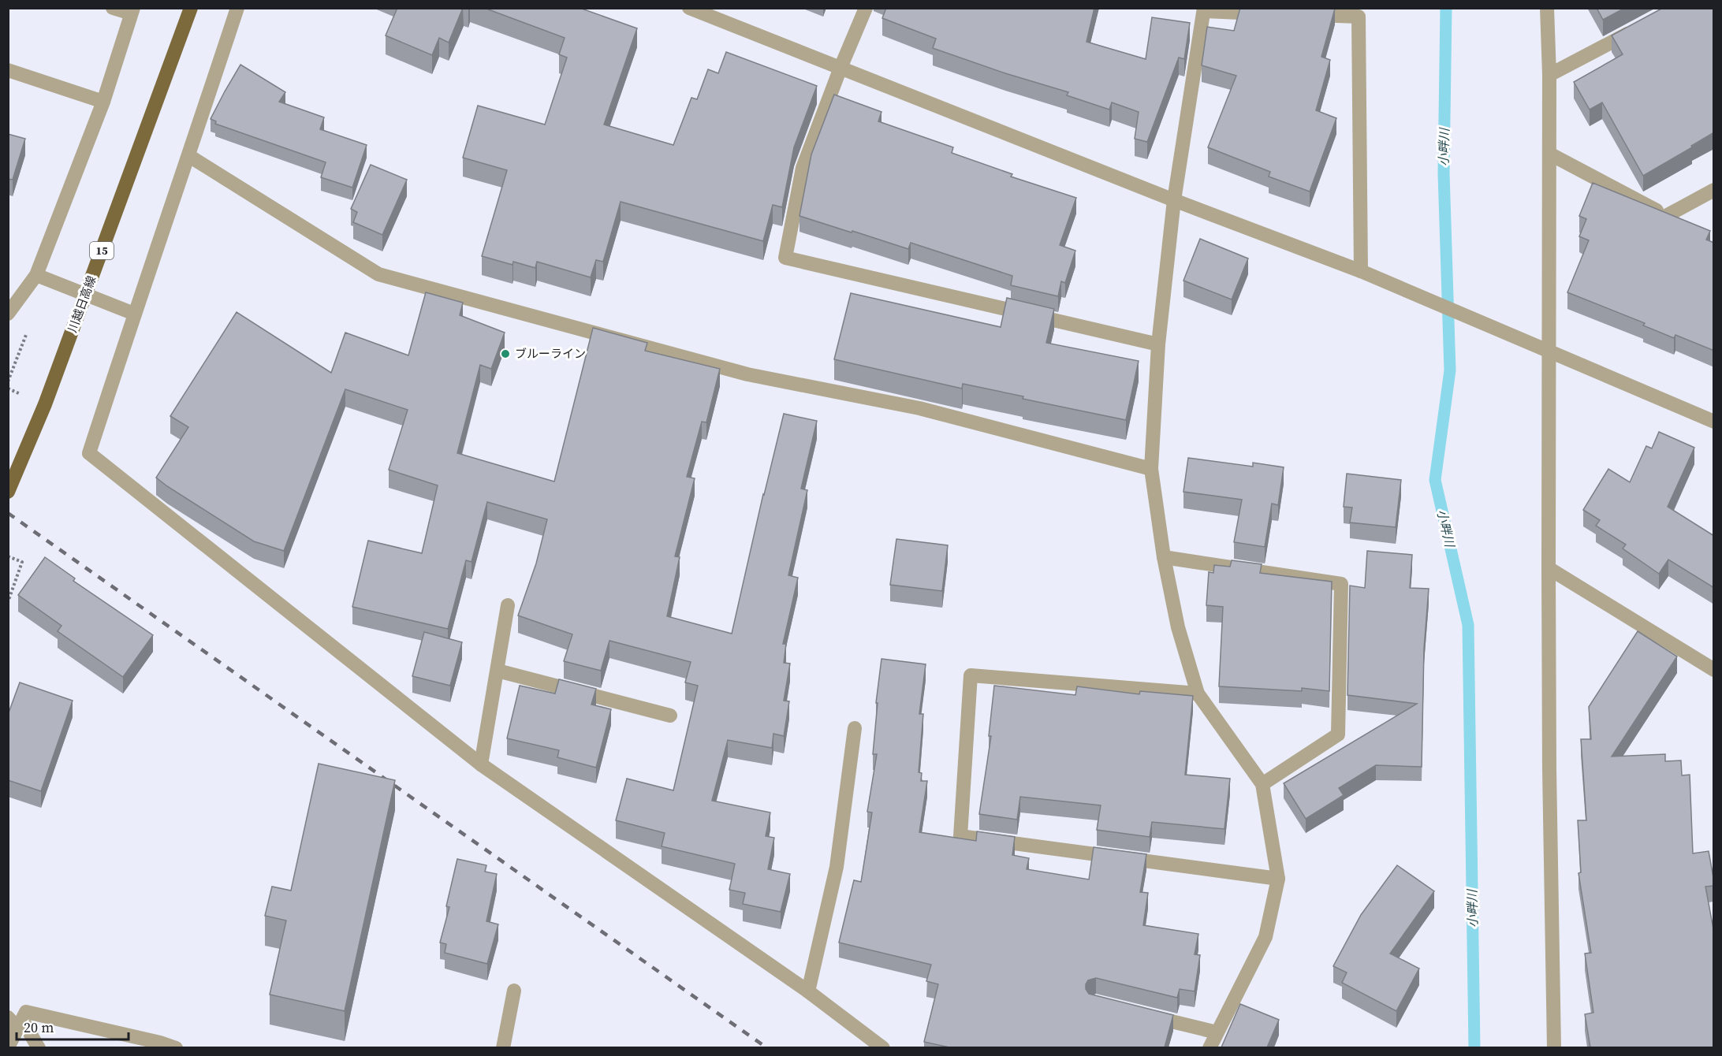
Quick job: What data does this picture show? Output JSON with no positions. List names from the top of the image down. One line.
{"streets":{"main road":["15","川越日高線"]},"water":["小畔川"],"places":["ブルーライン"],"scale_bar":"20 m"}
